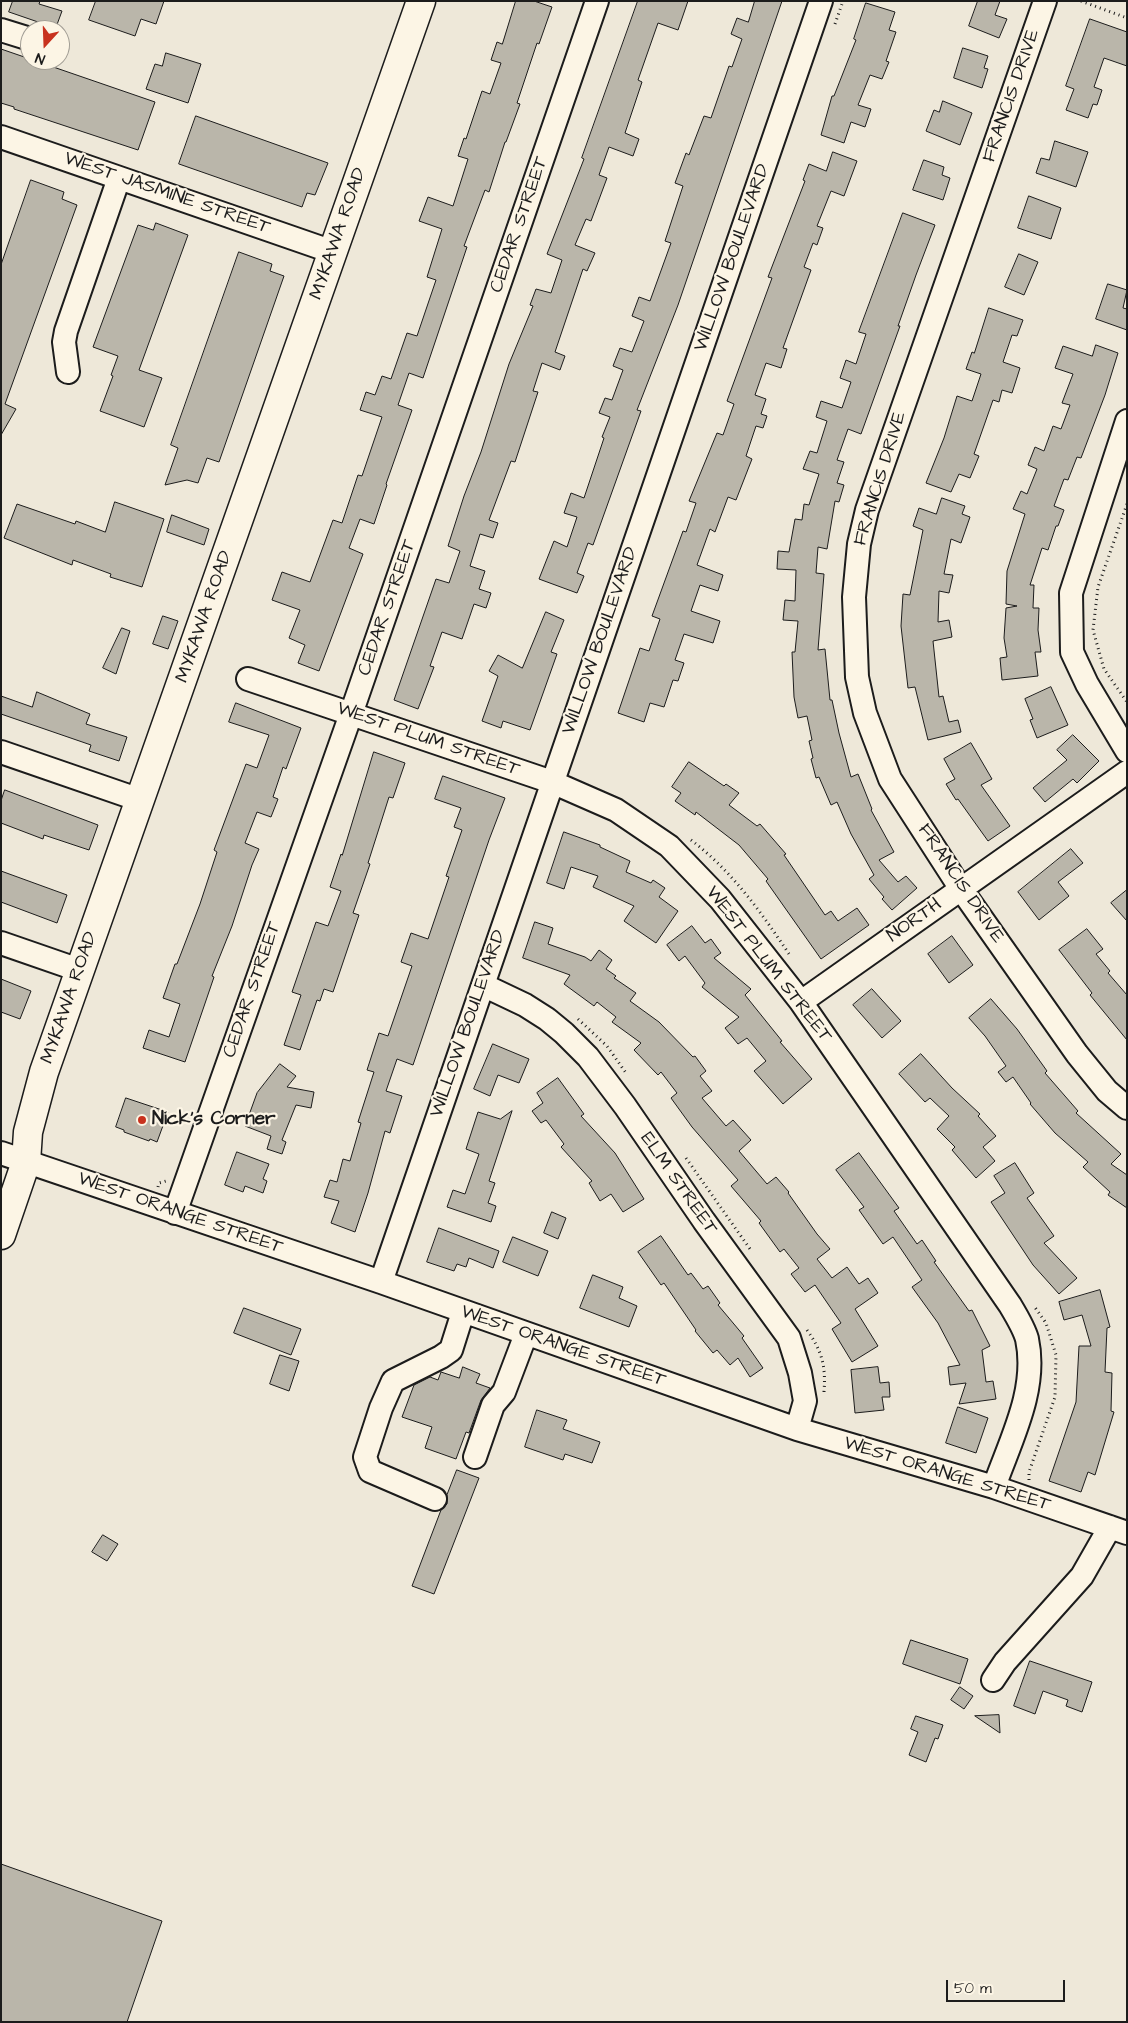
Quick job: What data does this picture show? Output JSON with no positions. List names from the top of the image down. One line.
{"streets":{"main road":["MYKAWA ROAD"],"street":["FRANCIS DRIVE","WEST JASMINE STREET","CEDAR STREET","WILLOW BOULEVARD","WEST PLUM STREET","NORTH","ELM STREET","WEST ORANGE STREET"]},"crossings":[["FRANCIS DRIVE","NORTH"],["WEST JASMINE STREET","MYKAWA ROAD"],["CEDAR STREET","WEST PLUM STREET"],["CEDAR STREET","WEST ORANGE STREET"],["MYKAWA ROAD","WEST ORANGE STREET"],["WILLOW BOULEVARD","WEST PLUM STREET"],["WILLOW BOULEVARD","ELM STREET"],["WILLOW BOULEVARD","WEST ORANGE STREET"],["WEST PLUM STREET","NORTH"],["WEST PLUM STREET","WEST ORANGE STREET"],["ELM STREET","WEST ORANGE STREET"]],"places":["Nick's Corner"],"scale_bar":"50 m","north":"bottom"}
